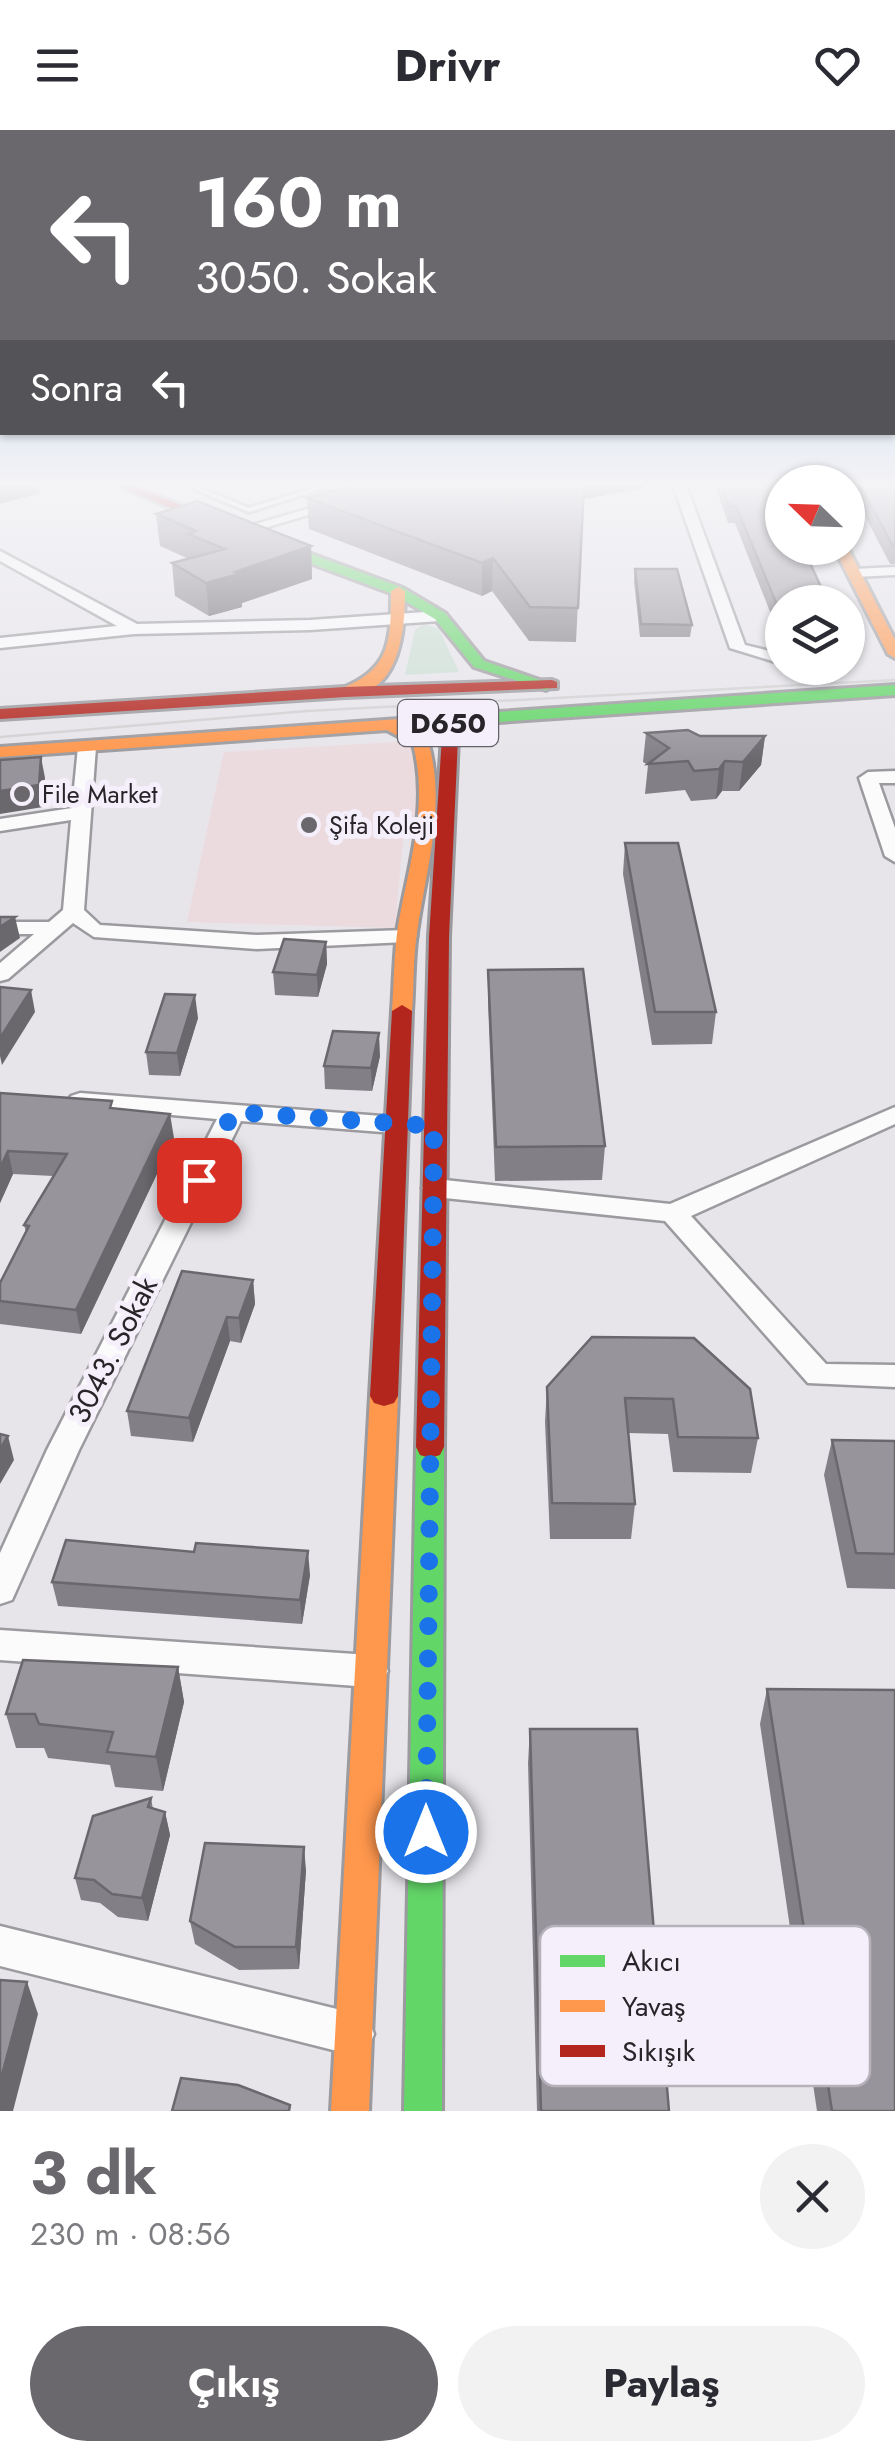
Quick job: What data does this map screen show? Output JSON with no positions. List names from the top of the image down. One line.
{"streets":{"main road":["D650"],"street":["3043. Sokak"]},"places":["File Market","Şifa Koleji"],"legend":["Akıcı","Yavaş","Sıkışık"],"north":"top left","page":{"header":"Drivr","turn":["160 m","3050. Sokak"],"then":"Sonra","heading":["3 dk","230 m · 08:56"],"buttons":["Çıkış","Paylaş"]}}
